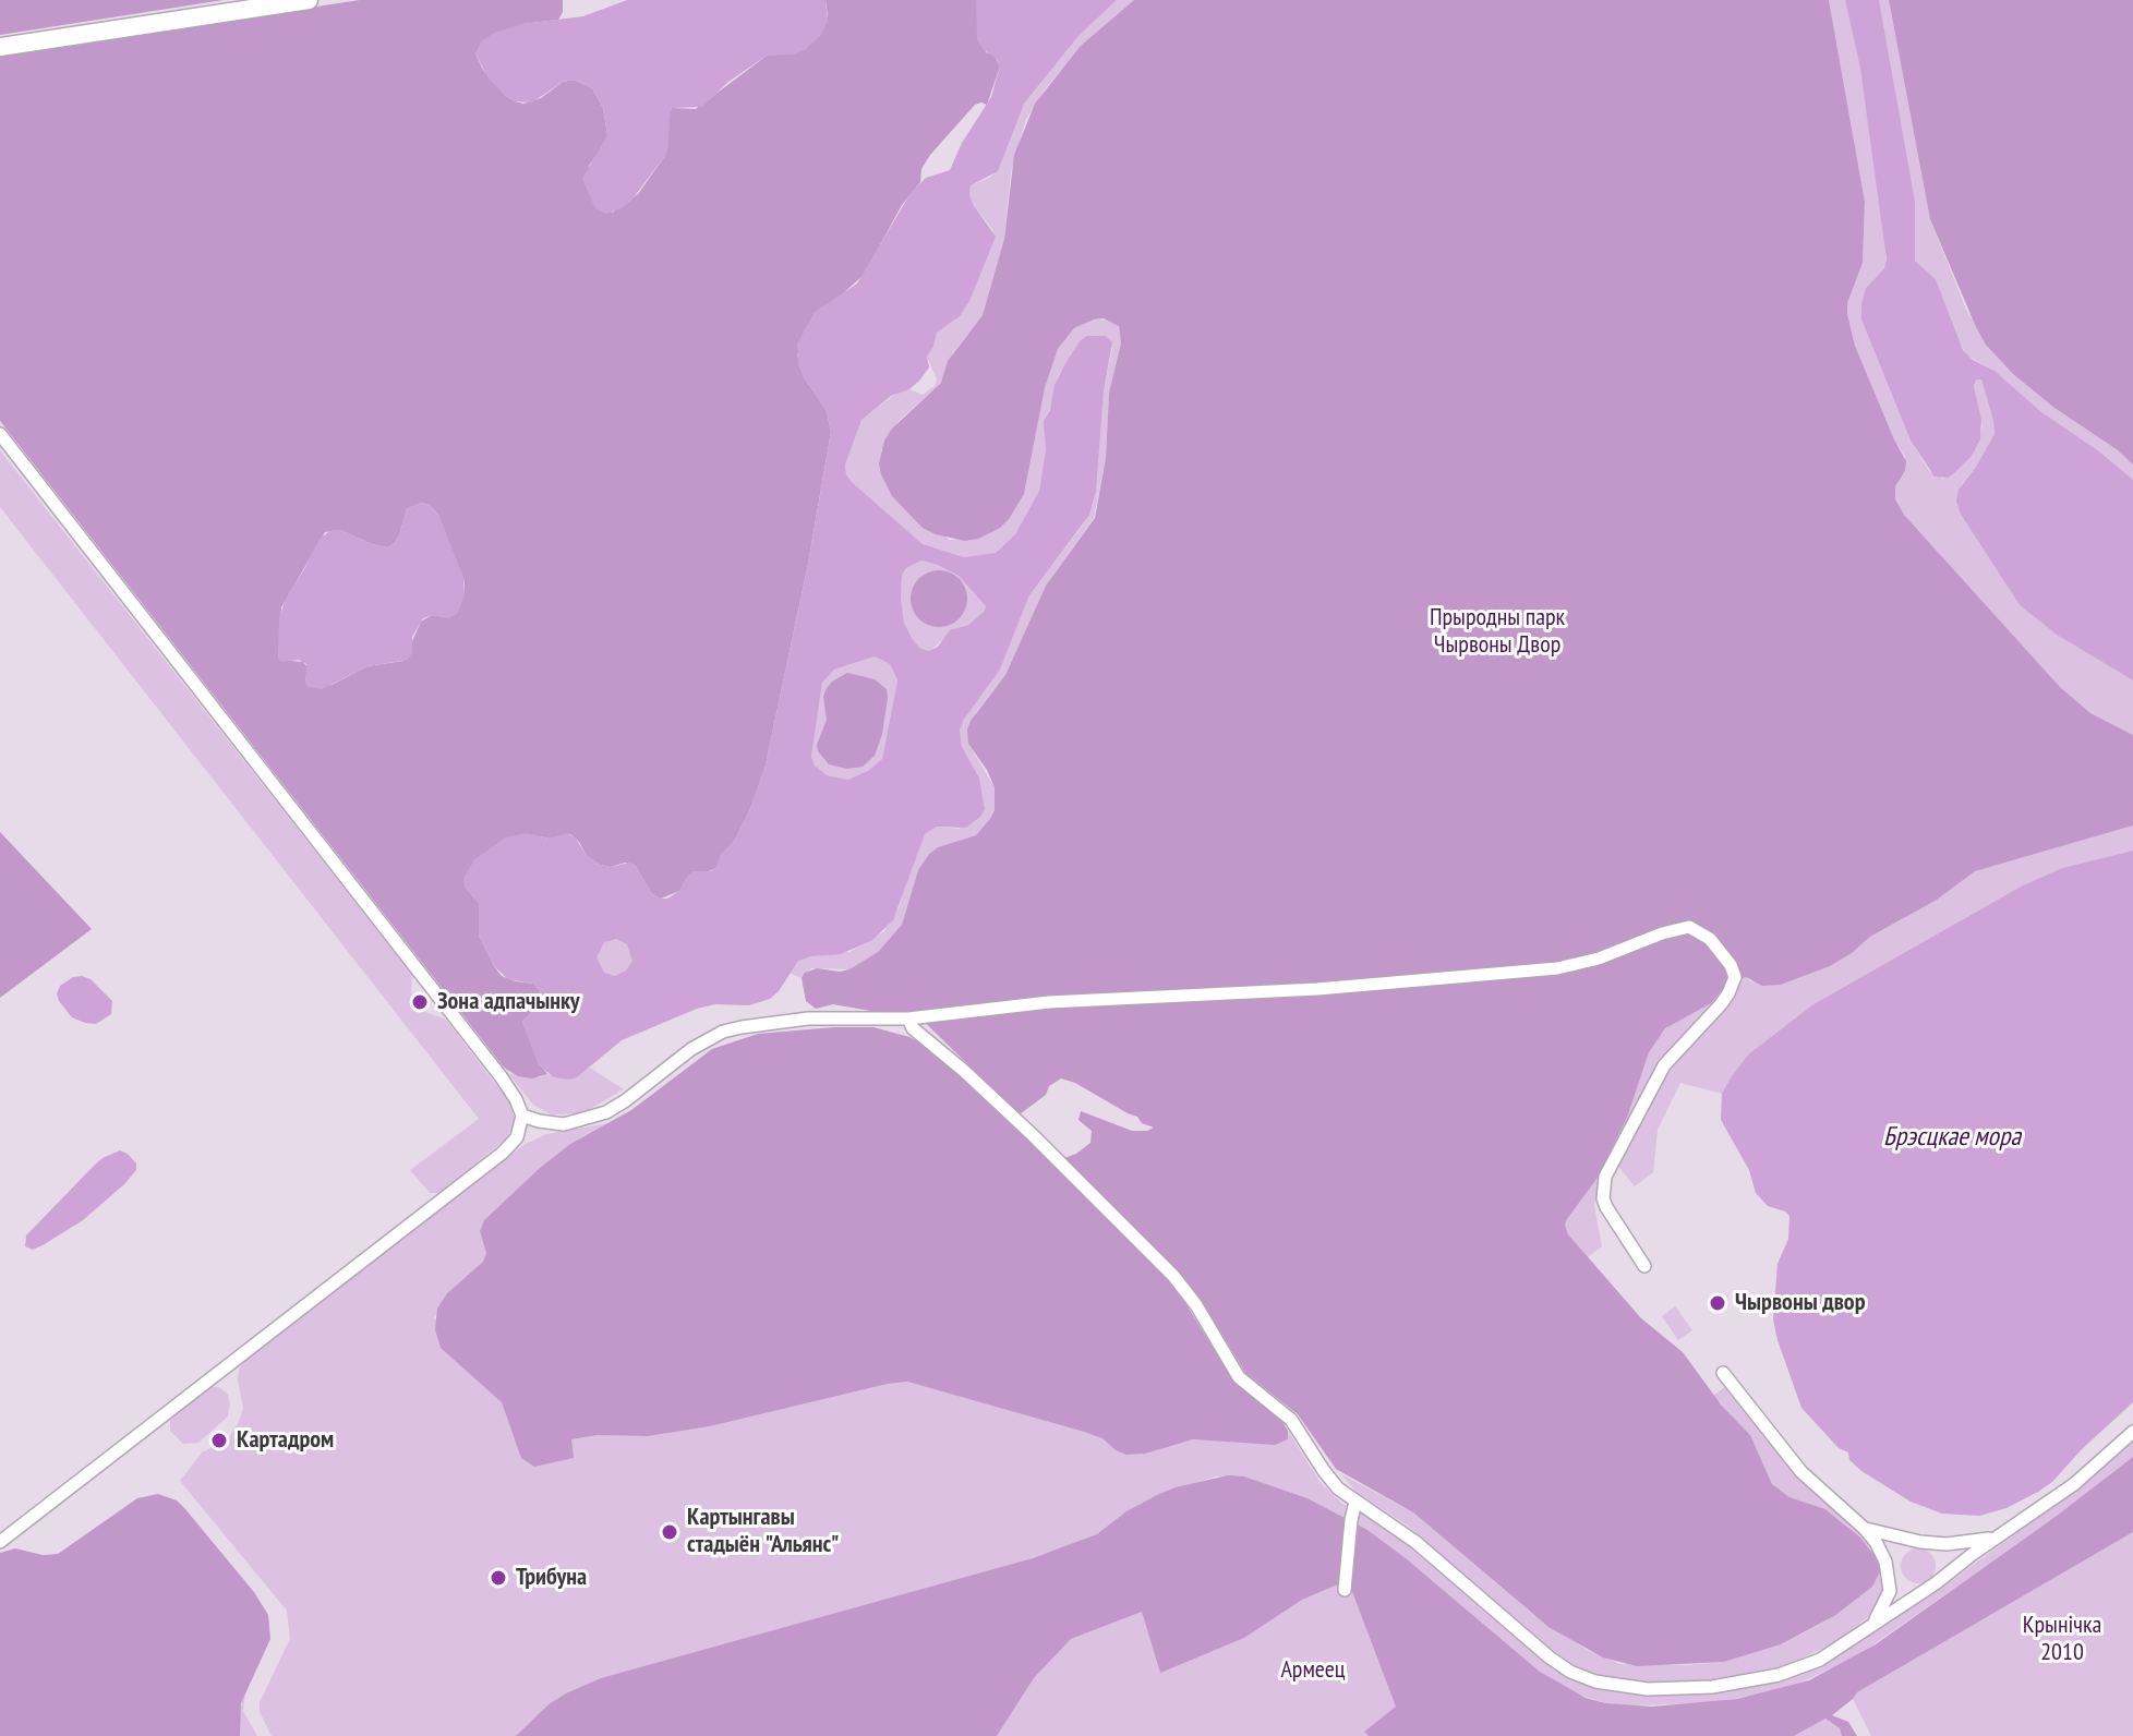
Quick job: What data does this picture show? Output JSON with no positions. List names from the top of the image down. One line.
{"water":["Брэсцкае мора"],"parks":["Прыродны парк Чырвоны Двор","Крынічка 2010","Армеец"],"places":["Зона адпачынку","Чырвоны двор","Картадром","Картынгавы стадыён \"Альянс\"","Трибуна"]}
